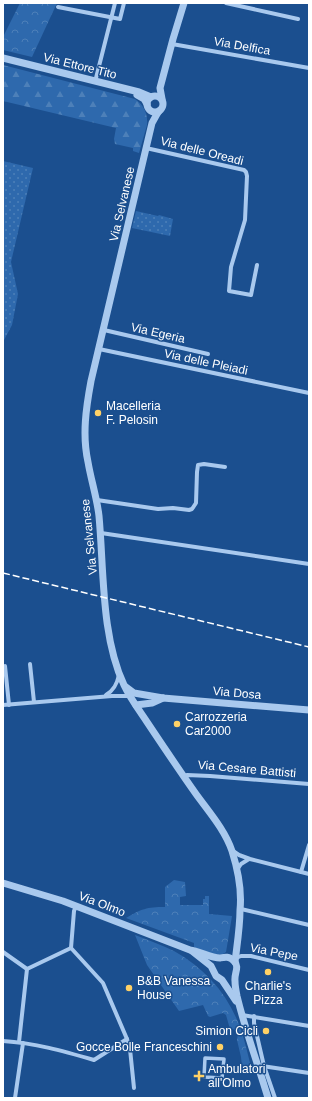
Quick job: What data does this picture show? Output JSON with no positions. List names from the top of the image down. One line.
{"streets":{"street":["Via Delfica","Via Ettore Tito","Via delle Oreadi","Via Selvanese","Via Egeria","Via delle Pleiadi","Via Dosa","Via Cesare Battisti","Via Olmo","Via Pepe"]},"crossings":[["Via Ettore Tito","Via Selvanese"],["Via delle Oreadi","Via Selvanese"],["Via Selvanese","Via Egeria"],["Via Selvanese","Via delle Pleiadi"],["Via Selvanese","Via Dosa"],["Via Selvanese","Via Cesare Battisti"],["Via Selvanese","Via Olmo"],["Via Selvanese","Via Pepe"],["Via Olmo","Via Pepe"]],"places":{"other":["Macelleria F. Pelosin","Carrozzeria Car2000","Charlie's Pizza","B&B Vanessa House","Simion Cicli","Gocce Bolle Franceschini"],"health":["Ambulatori all'Olmo"]}}
